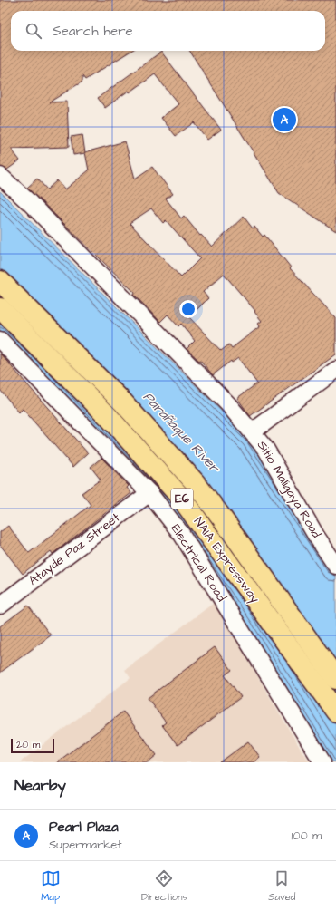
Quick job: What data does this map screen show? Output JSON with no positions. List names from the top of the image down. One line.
{"streets":{"highway":["E6","NAIA Expressway"],"street":["Sitio Maligaya Road","Atayde Paz Street","Electrical Road"]},"crossings":[["Atayde Paz Street","Electrical Road"]],"water":["Parañaque River"],"scale_bar":"20 m","page":{"search":"Search here","pins":"A","scale":"20 m","heading":"Nearby","list":[{"mark":"A","name":"Pearl Plaza","note":"Supermarket","value":"100 m"}],"nav":["Map","Directions","Saved"]}}
